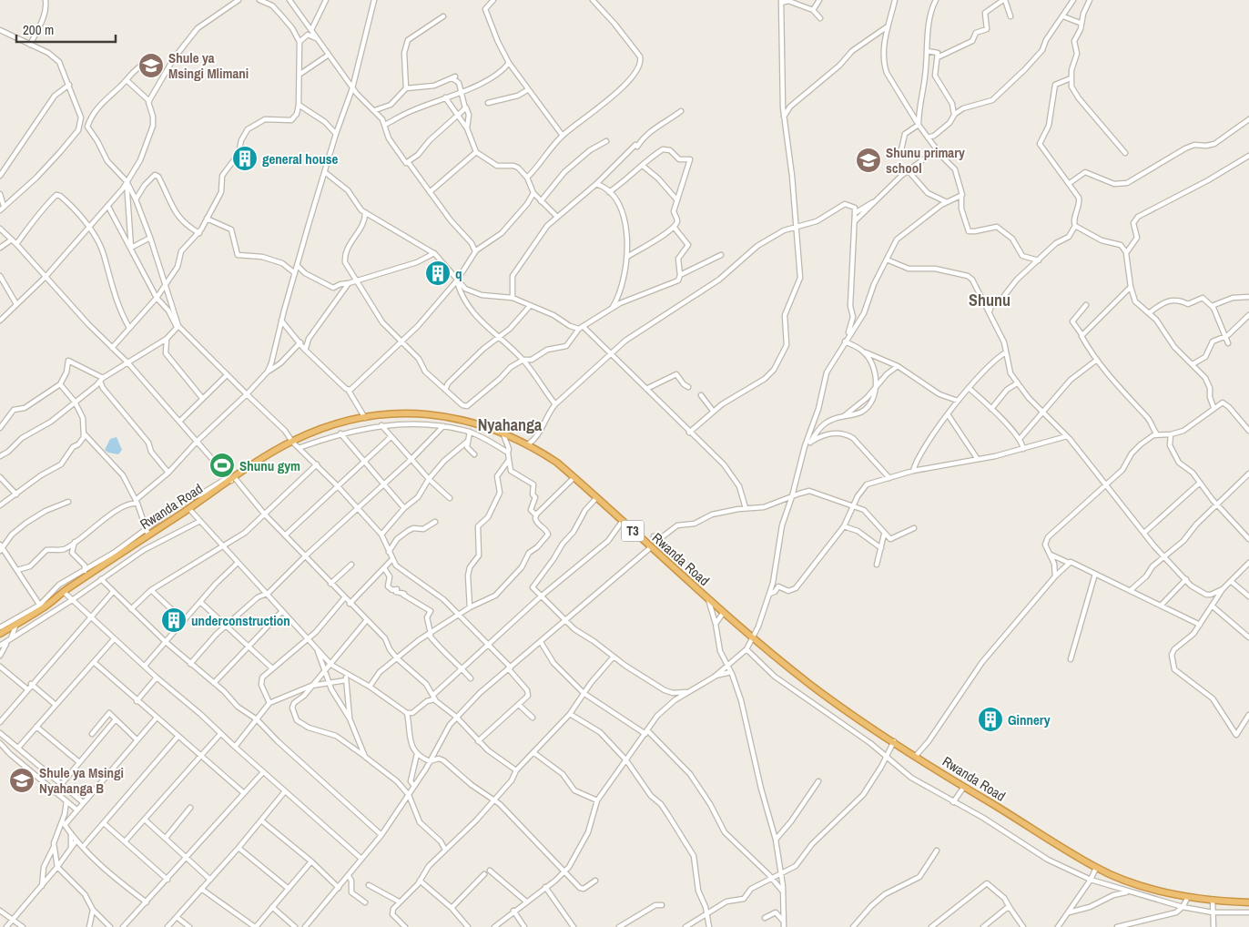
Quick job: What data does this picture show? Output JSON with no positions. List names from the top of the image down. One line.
{"streets":{"highway":["Rwanda Road","T3"]},"districts":["Shunu","Nyahanga"],"places":{"school or university":["Shule ya Msingi Mlimani","Shunu primary school","Shule ya Msingi Nyahanga B"],"building":["general house","q","underconstruction","Ginnery"],"sports":["Shunu gym"]},"scale_bar":"200 m"}
